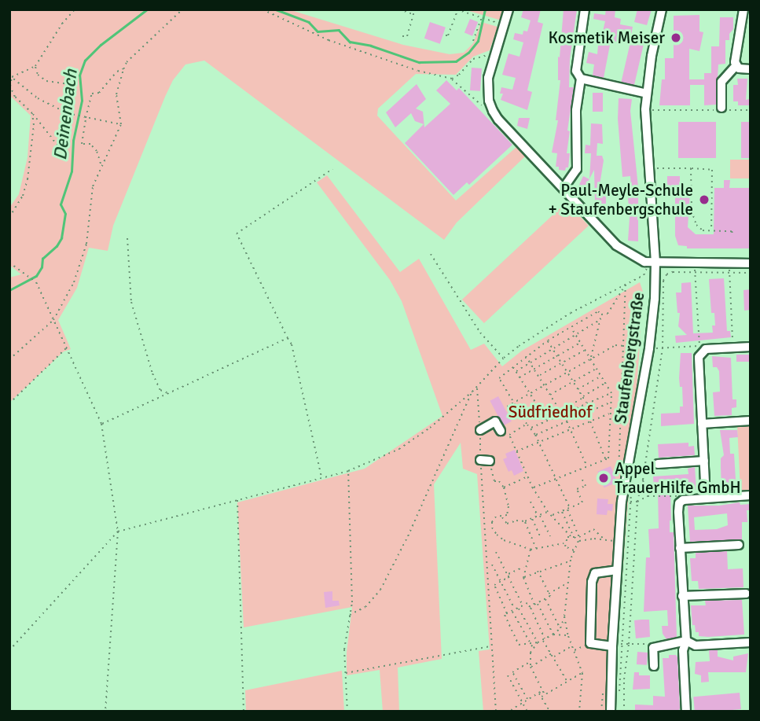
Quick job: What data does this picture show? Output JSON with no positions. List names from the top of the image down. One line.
{"streets":{"street":["Staufenbergstraße"]},"water":["Deinenbach"],"parks":["Südfriedhof"],"places":["Kosmetik Meiser","Paul-Meyle-Schule + Staufenbergschule","Appel TrauerHilfe GmbH"]}
